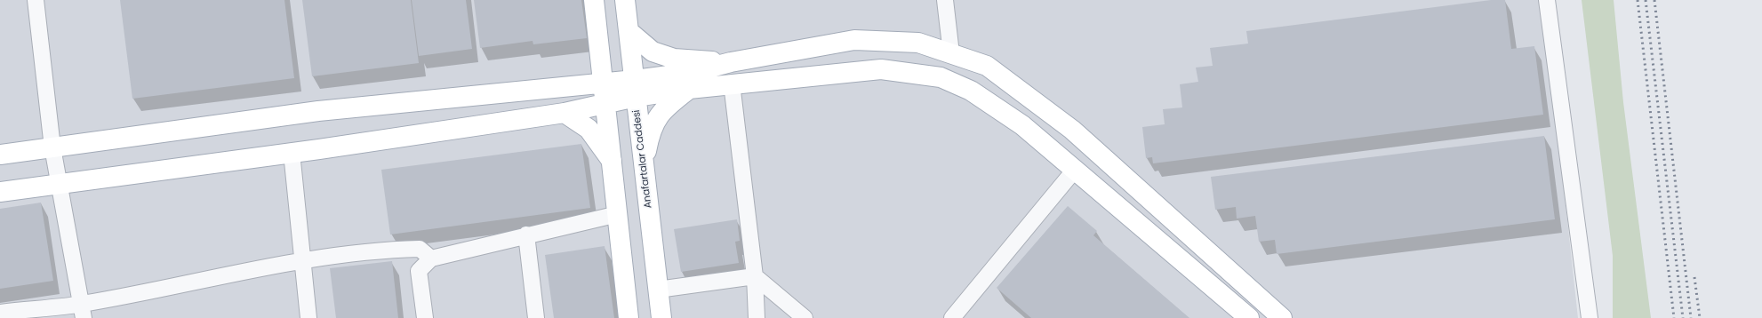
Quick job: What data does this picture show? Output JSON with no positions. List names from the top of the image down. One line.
{"streets":{"main road":["Anafartalar Caddesi"]}}
